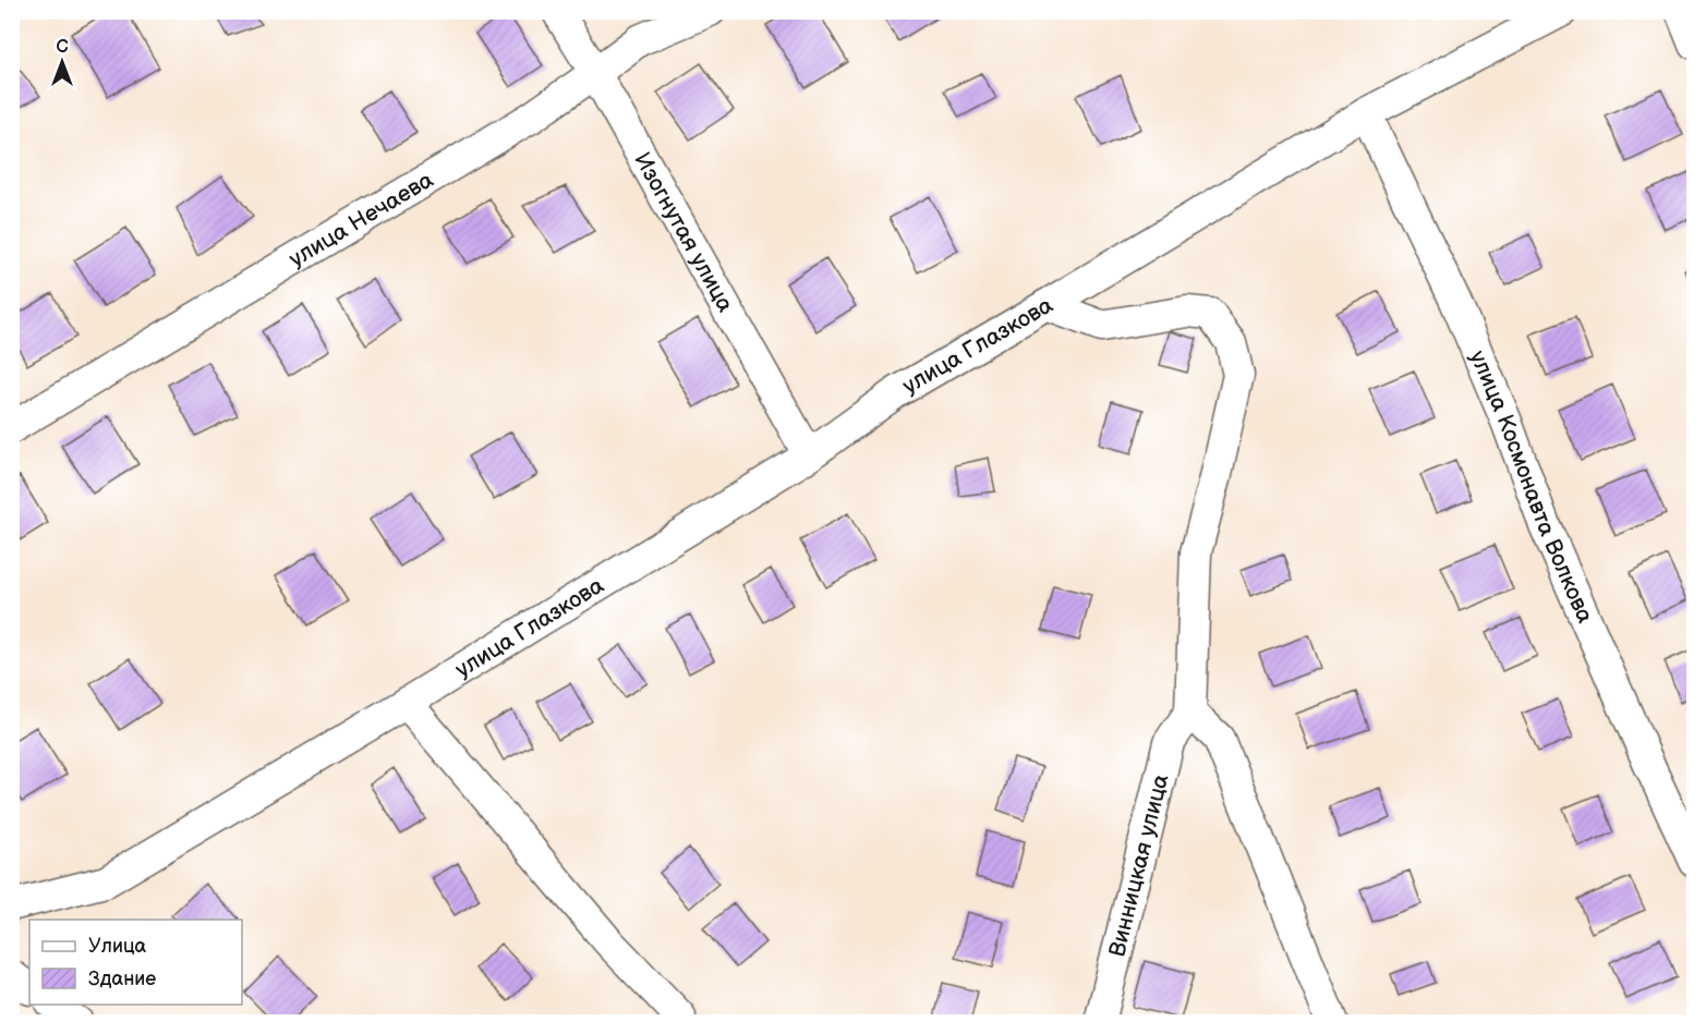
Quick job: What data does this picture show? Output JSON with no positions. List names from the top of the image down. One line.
{"streets":{"street":["улица Нечаева","Изогнутая улица","улица Глазкова","улица Космонавта Волкова","Винницкая улица"]},"crossings":[["улица Нечаева","Изогнутая улица"],["Изогнутая улица","улица Глазкова"],["улица Глазкова","улица Космонавта Волкова"]],"legend":["Улица","Здание"],"north":"top"}
